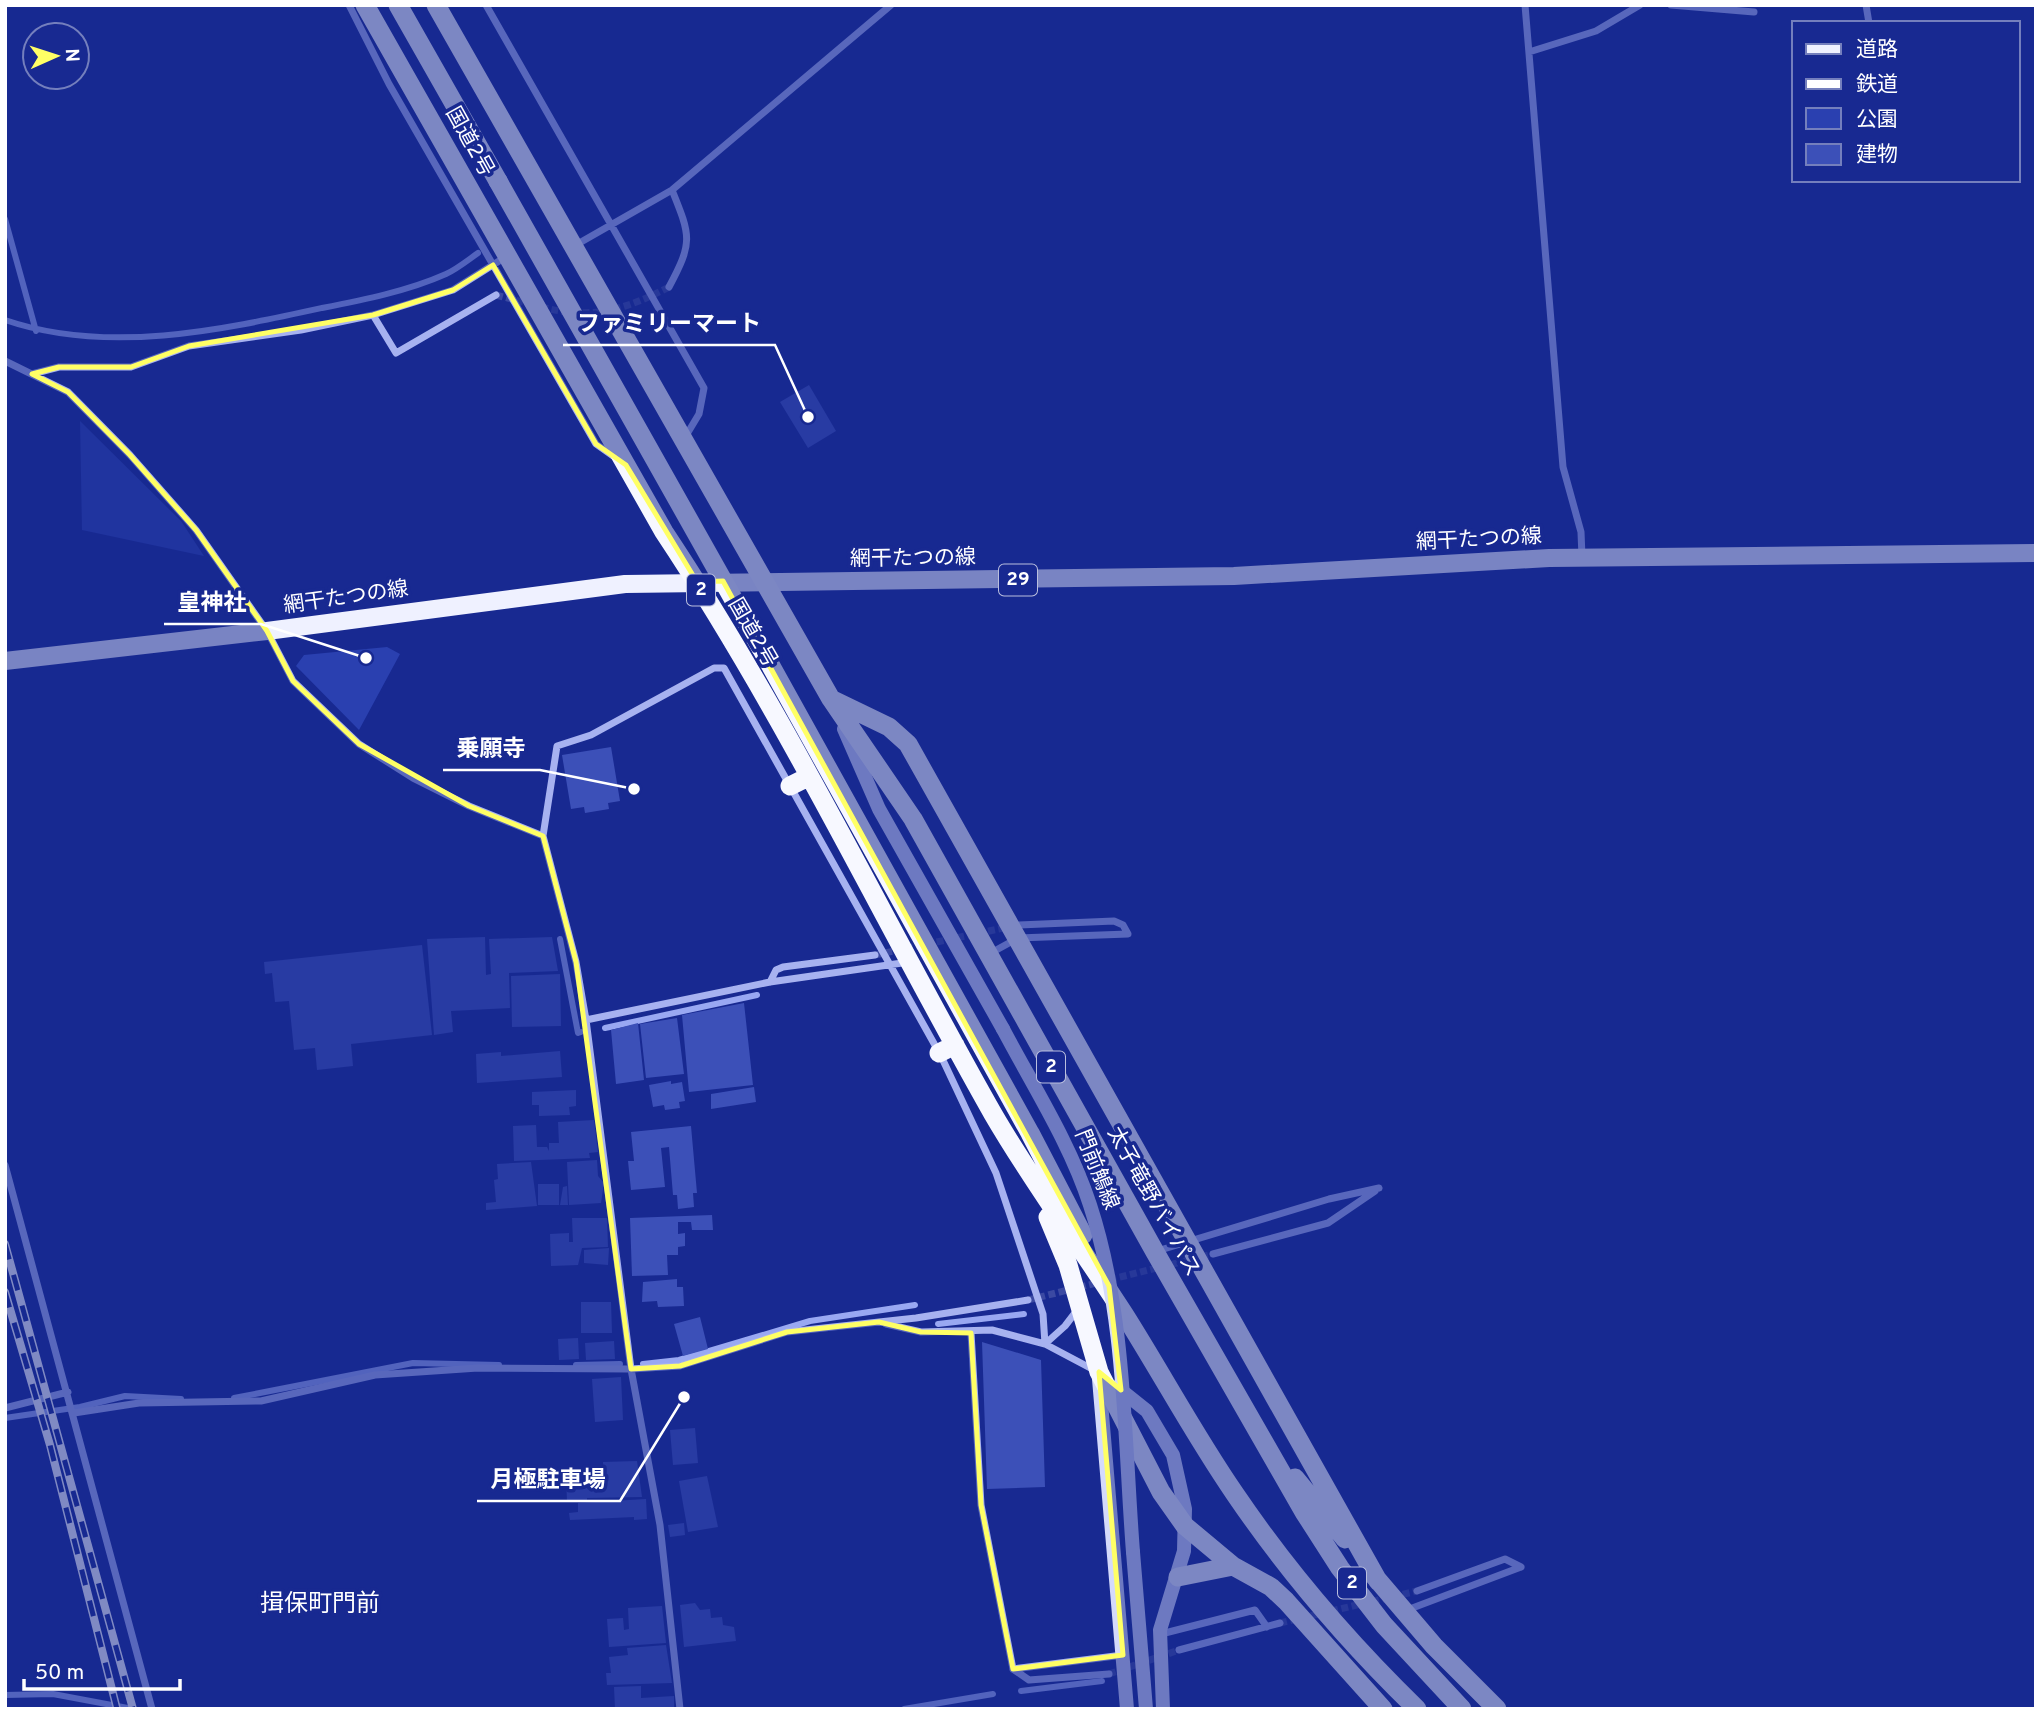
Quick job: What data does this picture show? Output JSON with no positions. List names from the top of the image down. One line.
{"streets":{"highway":["国道2号","2","太子竜野バイパス"],"main road":["網干たつの線","29","門前鵤線"]},"crossings":[["国道2号","網干たつの線"],["国道2号","2"],["国道2号","門前鵤線"],["国道2号","太子竜野バイパス"],["門前鵤線","太子竜野バイパス"]],"districts":["揖保町門前"],"places":["ファミリーマート","皇神社","乗願寺","月極駐車場"],"legend":["道路","鉄道","公園","建物"],"scale_bar":"50 m","north":"right"}
